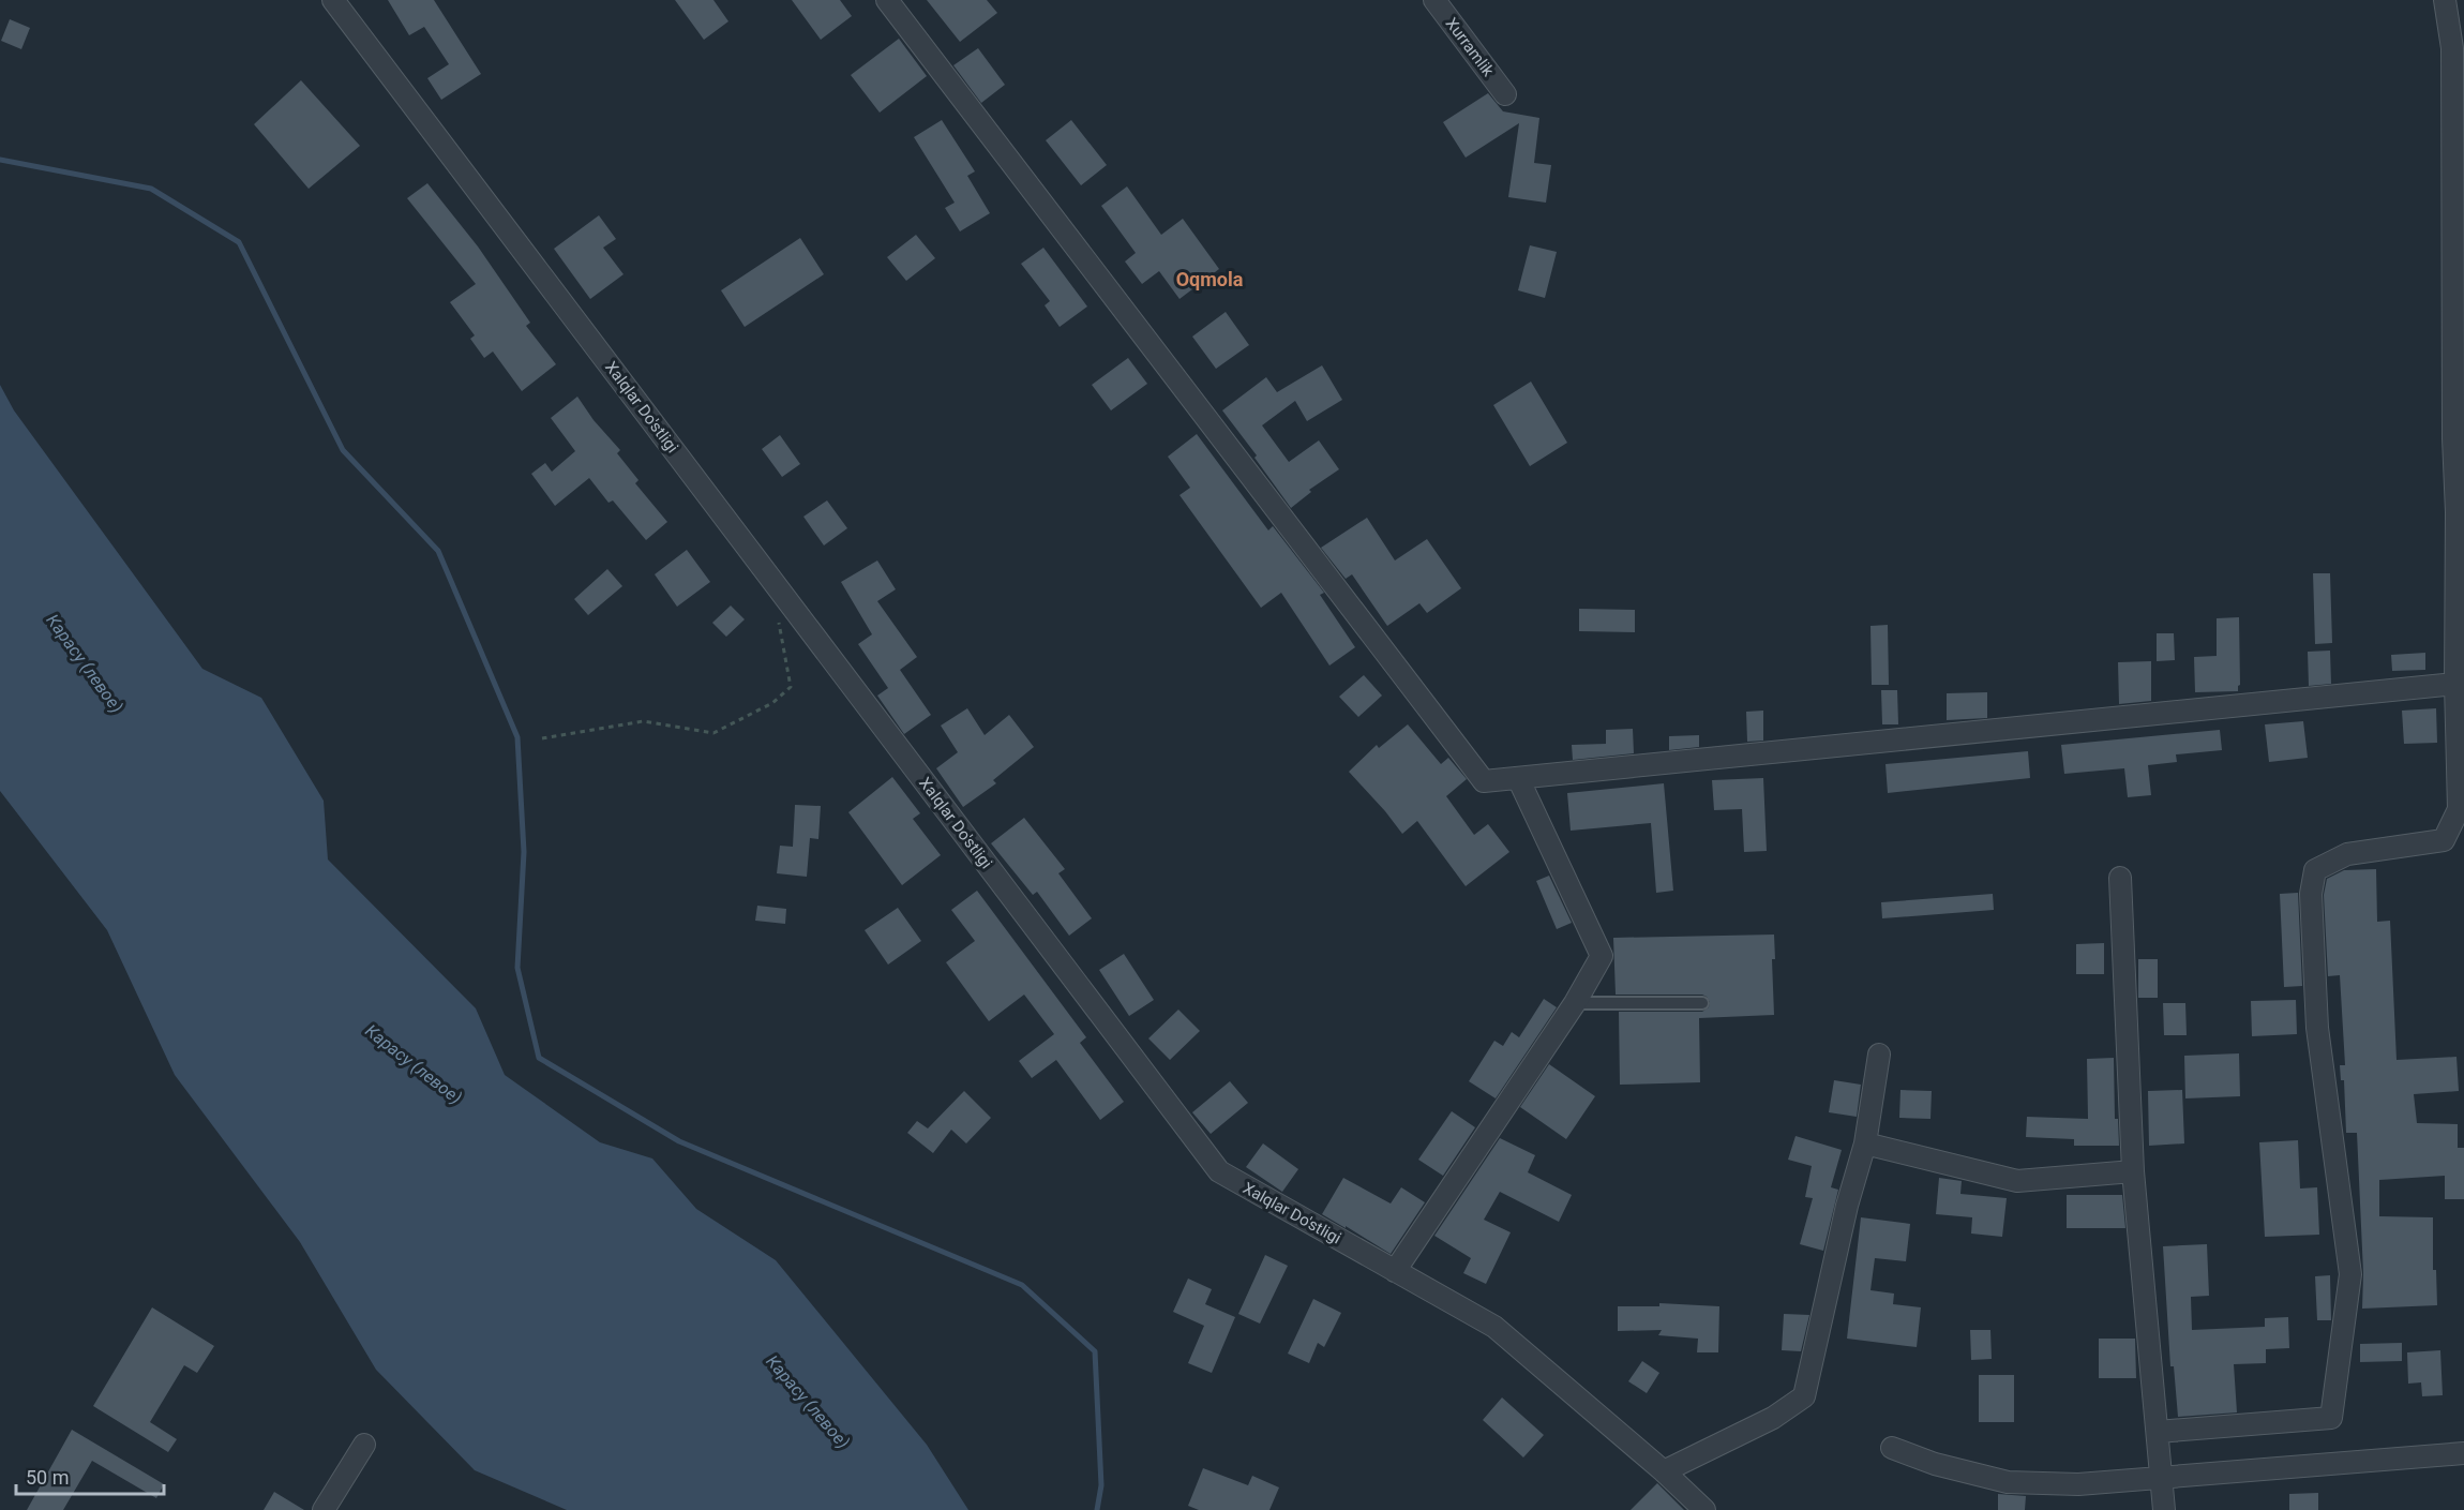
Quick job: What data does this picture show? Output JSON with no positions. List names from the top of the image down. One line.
{"streets":{"street":["Xurramlik","Xalqlar Do'stligi"]},"districts":["Oqmola"],"water":["Карасу (левое)"],"scale_bar":"50 m"}
